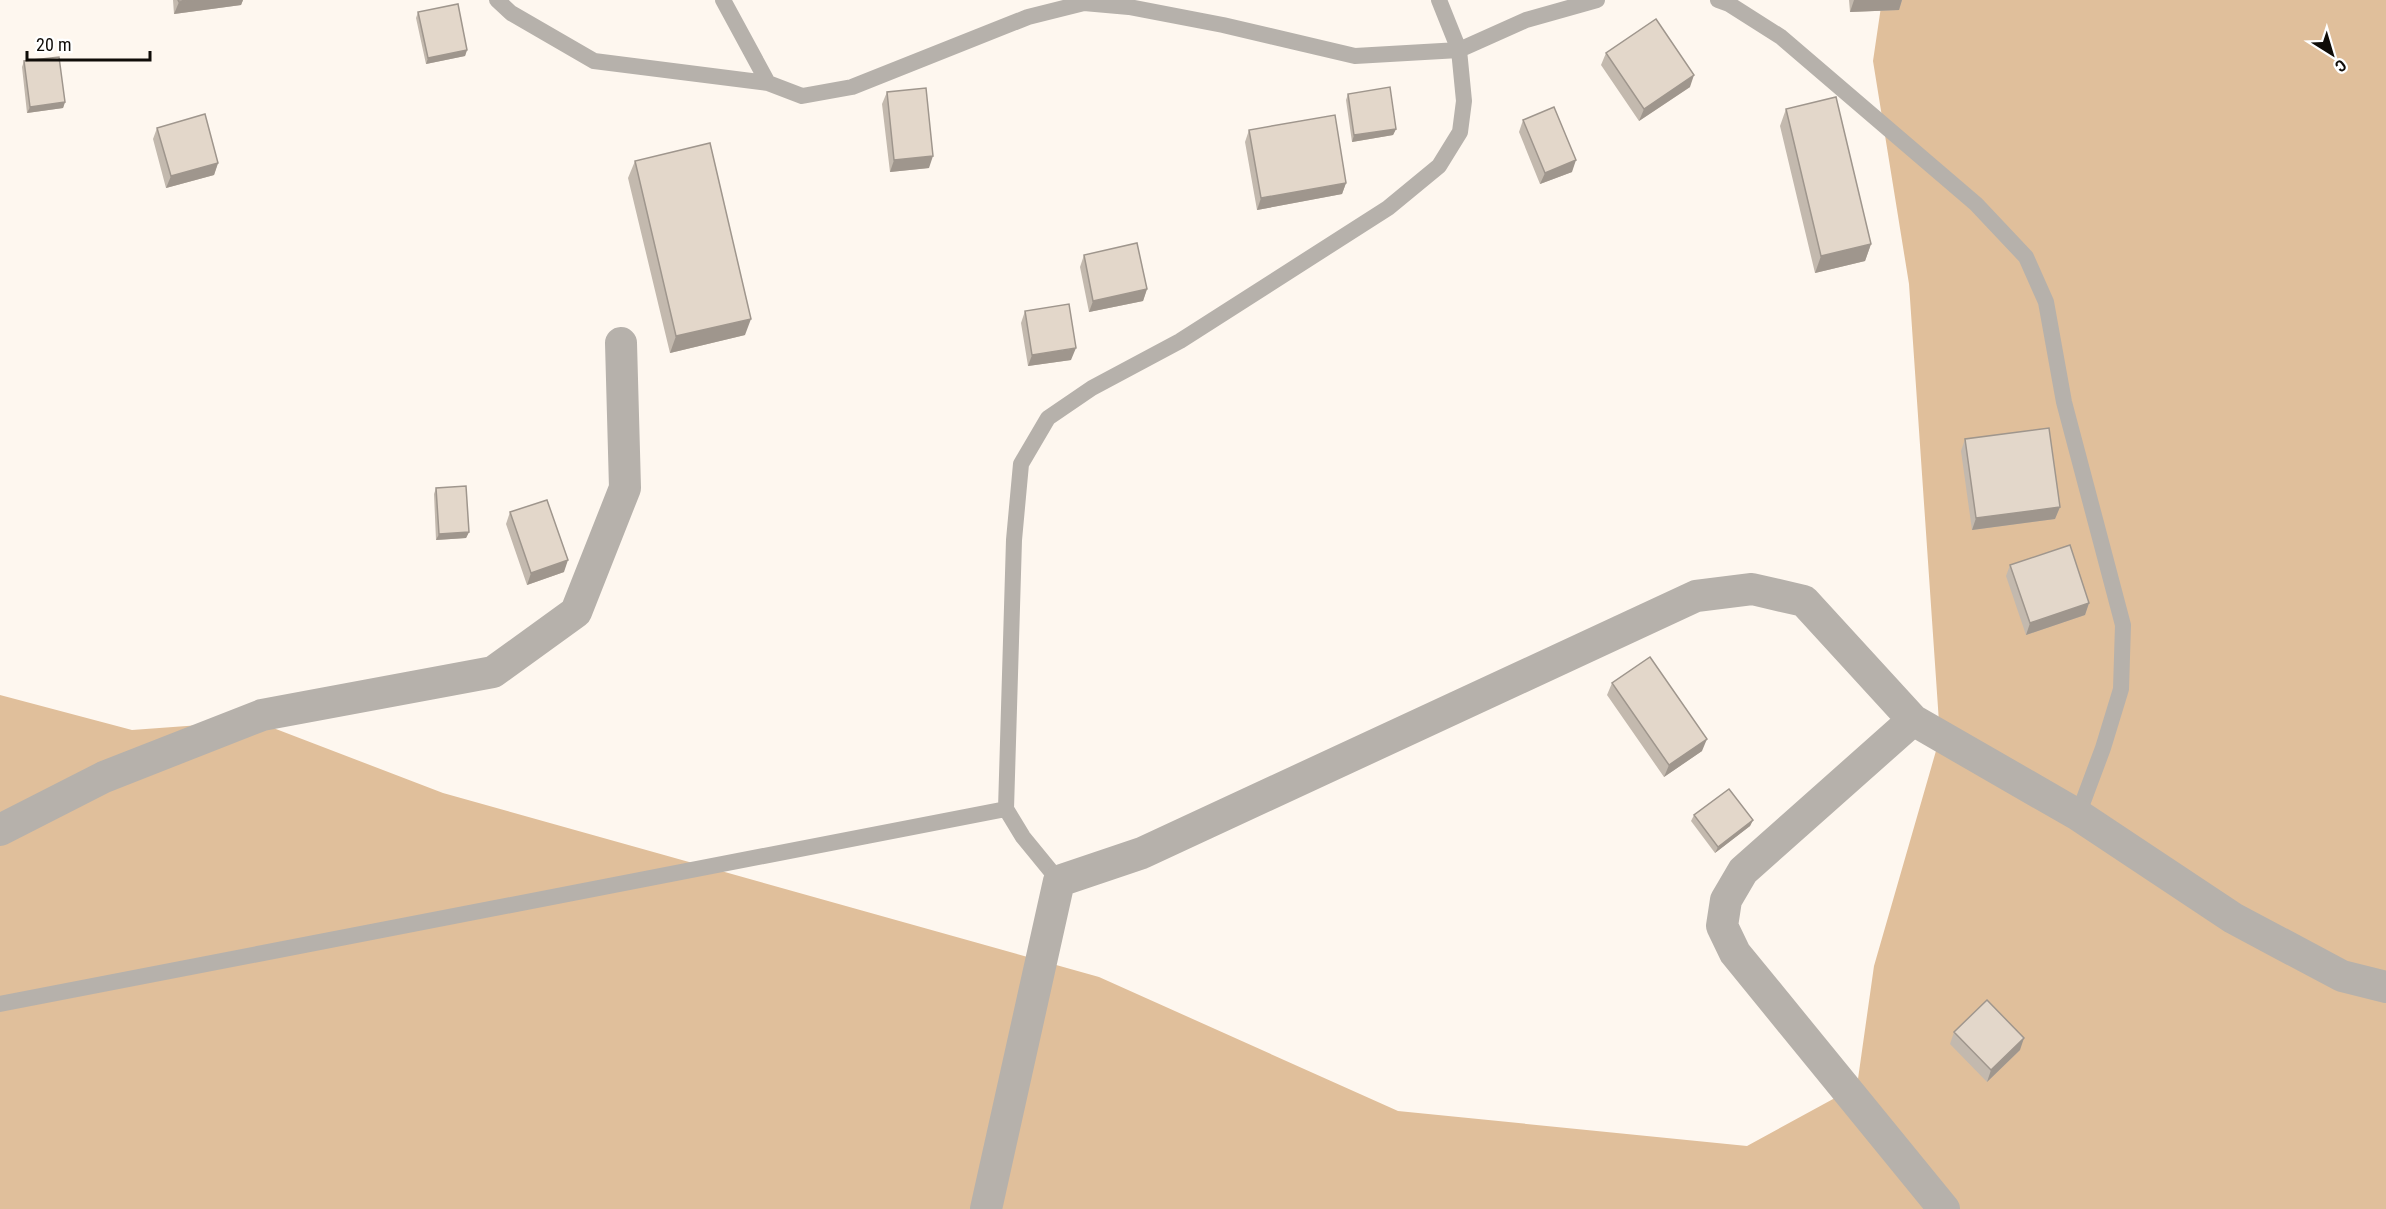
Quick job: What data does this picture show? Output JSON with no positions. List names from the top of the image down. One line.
{"scale_bar":"20 m","north":"bottom right"}
